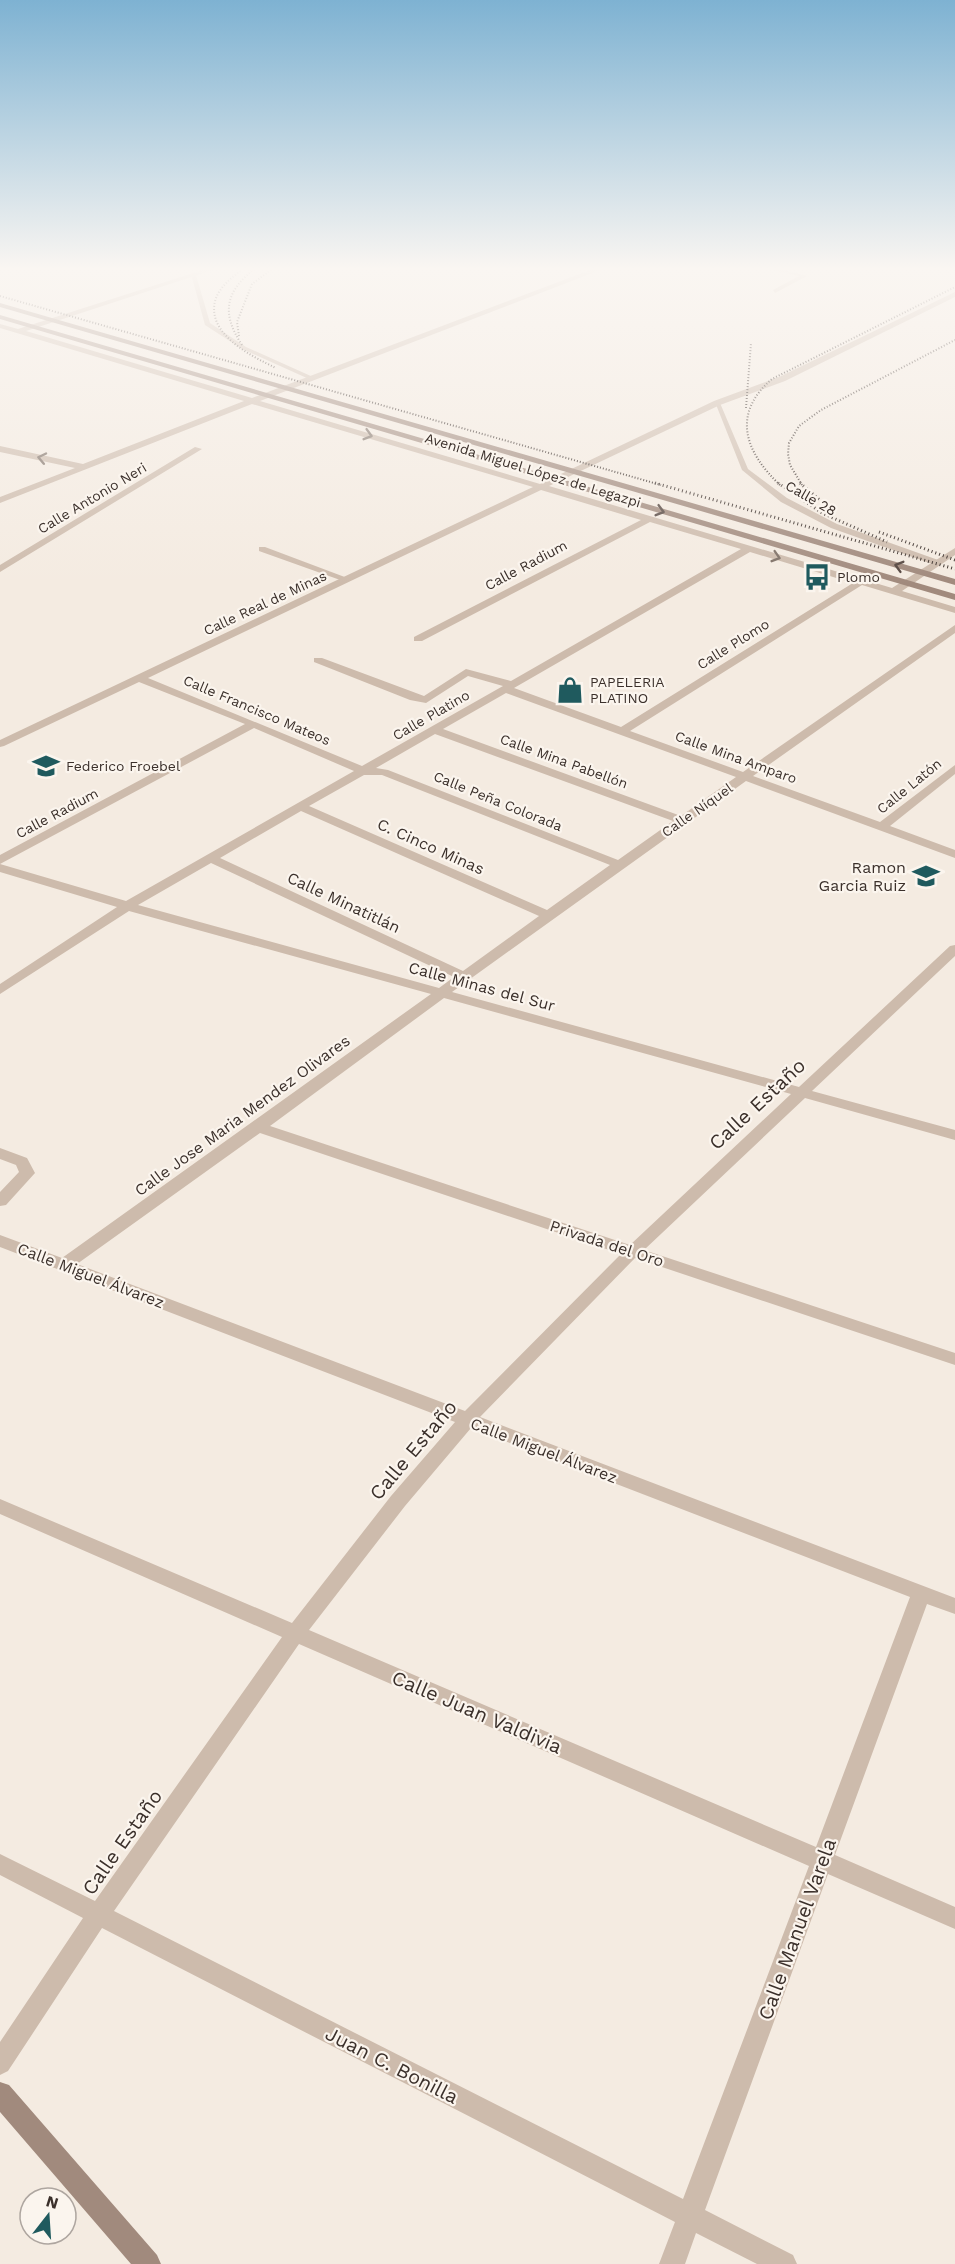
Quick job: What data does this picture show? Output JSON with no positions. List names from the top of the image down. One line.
{"streets":{"main road":["Avenida Miguel López de Legazpi"],"street":["Calle Antonio Neri","Calle Radium","Calle Real de Minas","Calle Plomo","Calle Francisco Mateos","Calle Platino","Calle Mina Amparo","Calle Mina Pabellón","Calle Latón","Calle Peña Colorada","Calle Níquel","C. Cinco Minas","Calle Minatitlán","Calle Minas del Sur","Calle Estaño","Calle Jose Maria Mendez Olivares","Privada del Oro","Calle Miguel Álvarez","Calle Juan Valdivia","Calle Manuel Varela","Juan C. Bonilla"],"lane":["Calle 28"]},"crossings":[["Avenida Miguel López de Legazpi","Calle Radium"],["Avenida Miguel López de Legazpi","Calle Real de Minas"],["Avenida Miguel López de Legazpi","Calle Plomo"],["Avenida Miguel López de Legazpi","Calle Platino"],["Calle Radium","Calle Francisco Mateos"],["Calle Real de Minas","Calle Francisco Mateos"],["Calle Plomo","Calle Mina Amparo"],["Calle Francisco Mateos","Calle Platino"],["Calle Francisco Mateos","Calle Peña Colorada"],["Calle Platino","Calle Mina Amparo"],["Calle Platino","Calle Mina Pabellón"],["Calle Platino","Calle Peña Colorada"],["Calle Platino","C. Cinco Minas"],["Calle Platino","Calle Minatitlán"],["Calle Platino","Calle Minas del Sur"],["Calle Mina Amparo","Calle Latón"],["Calle Mina Amparo","Calle Níquel"],["Calle Mina Pabellón","Calle Níquel"],["Calle Peña Colorada","Calle Níquel"],["Calle Níquel","C. Cinco Minas"],["Calle Níquel","Calle Minatitlán"],["Calle Níquel","Calle Minas del Sur"],["Calle Níquel","Calle Jose Maria Mendez Olivares"],["Calle Minas del Sur","Calle Estaño"],["Calle Minas del Sur","Calle Jose Maria Mendez Olivares"],["Calle Estaño","Privada del Oro"],["Calle Estaño","Calle Miguel Álvarez"],["Calle Estaño","Calle Juan Valdivia"],["Calle Estaño","Juan C. Bonilla"],["Calle Jose Maria Mendez Olivares","Privada del Oro"],["Calle Jose Maria Mendez Olivares","Calle Miguel Álvarez"],["Calle Miguel Álvarez","Calle Manuel Varela"],["Calle Juan Valdivia","Calle Manuel Varela"],["Calle Manuel Varela","Juan C. Bonilla"]],"places":{"bus stop":["Plomo"],"shop":["PAPELERIA PLATINO"],"school or university":["Federico Froebel","Ramon Garcia Ruiz"]},"north":"top"}
